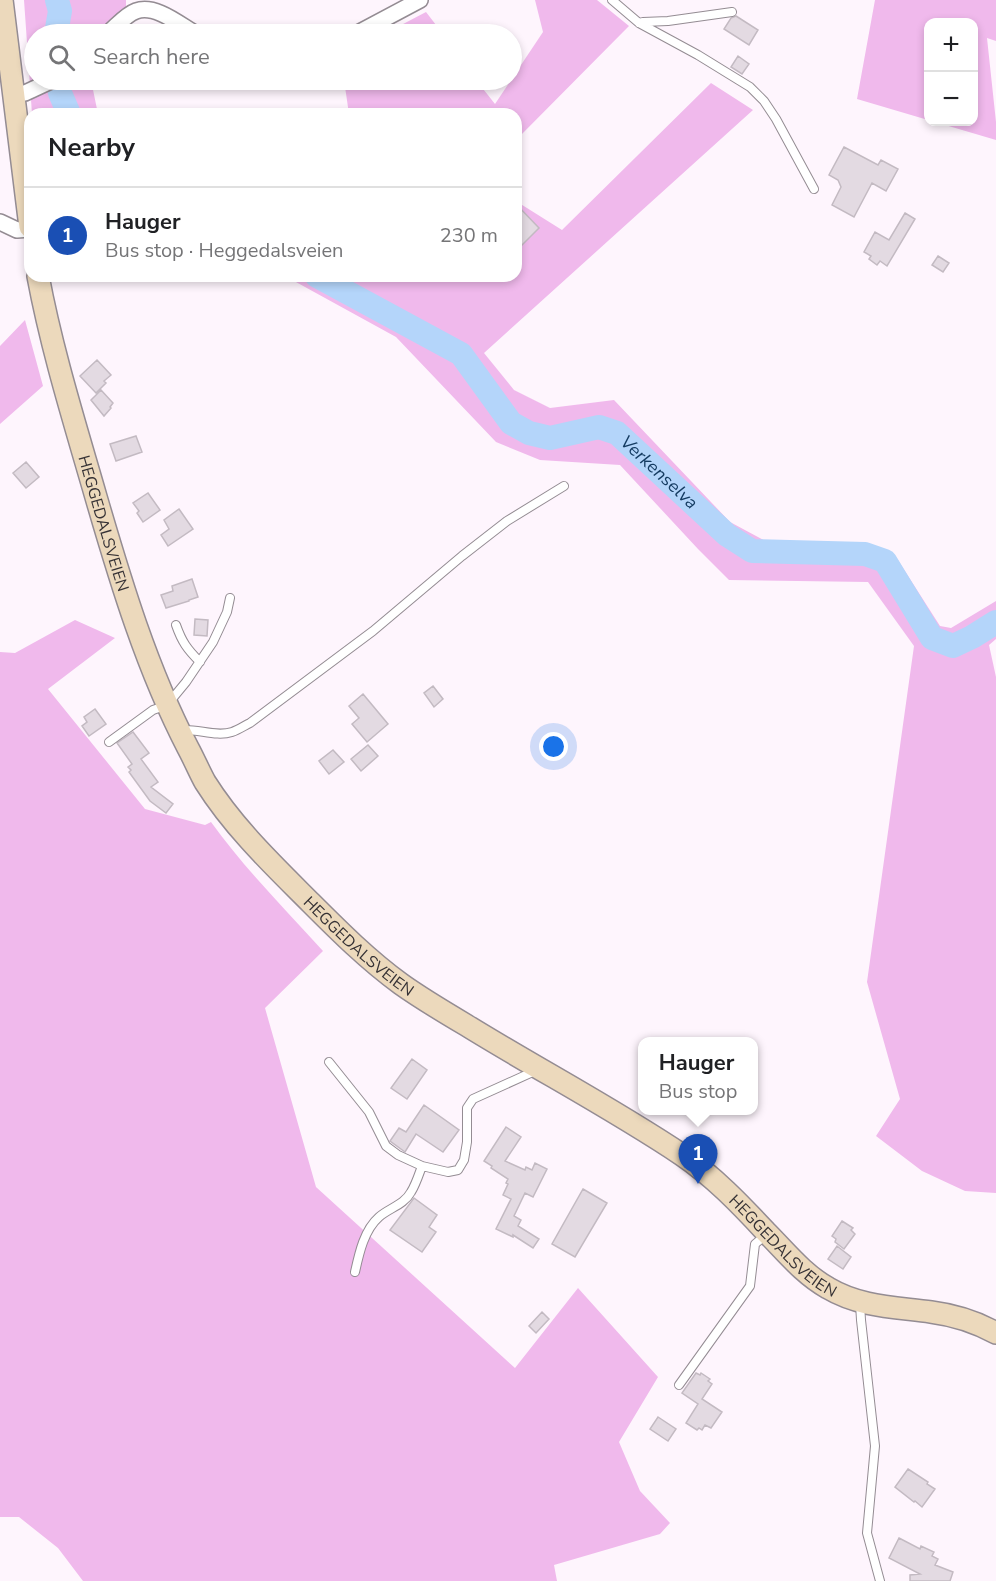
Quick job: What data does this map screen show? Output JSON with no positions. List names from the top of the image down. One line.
{"streets":{"main road":["HEGGEDALSVEIEN"]},"water":["Verkenselva"],"page":{"map_buttons":["+","−"],"search":"Search here","heading":"Nearby","list":[{"mark":"1","name":"Hauger","note":"Bus stop · Heggedalsveien","value":"230 m"}],"popup":["Hauger","Bus stop"],"pins":"1"}}
